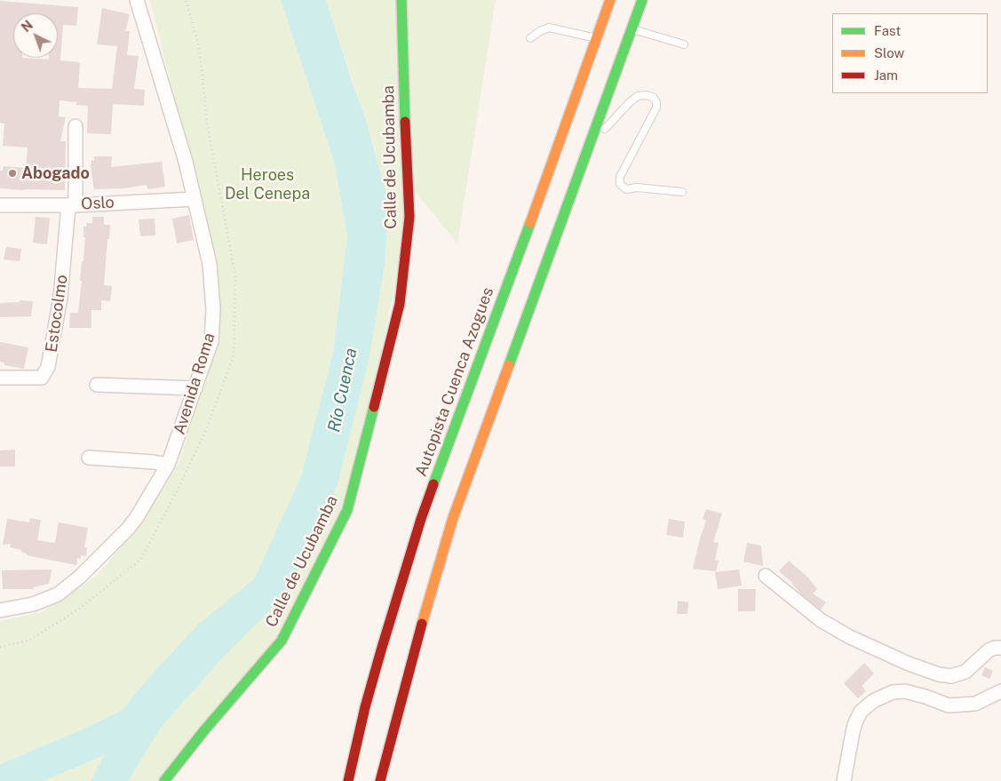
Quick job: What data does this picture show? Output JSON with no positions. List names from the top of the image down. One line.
{"streets":{"main road":["Calle de Ucubamba","Autopista Cuenca Azogues"],"street":["Oslo","Estocolmo","Avenida Roma"]},"crossings":[["Oslo","Estocolmo"],["Oslo","Avenida Roma"]],"water":["Río Cuenca"],"parks":["Heroes Del Cenepa"],"places":["Abogado"],"legend":["Fast","Slow","Jam"],"north":"top left"}
